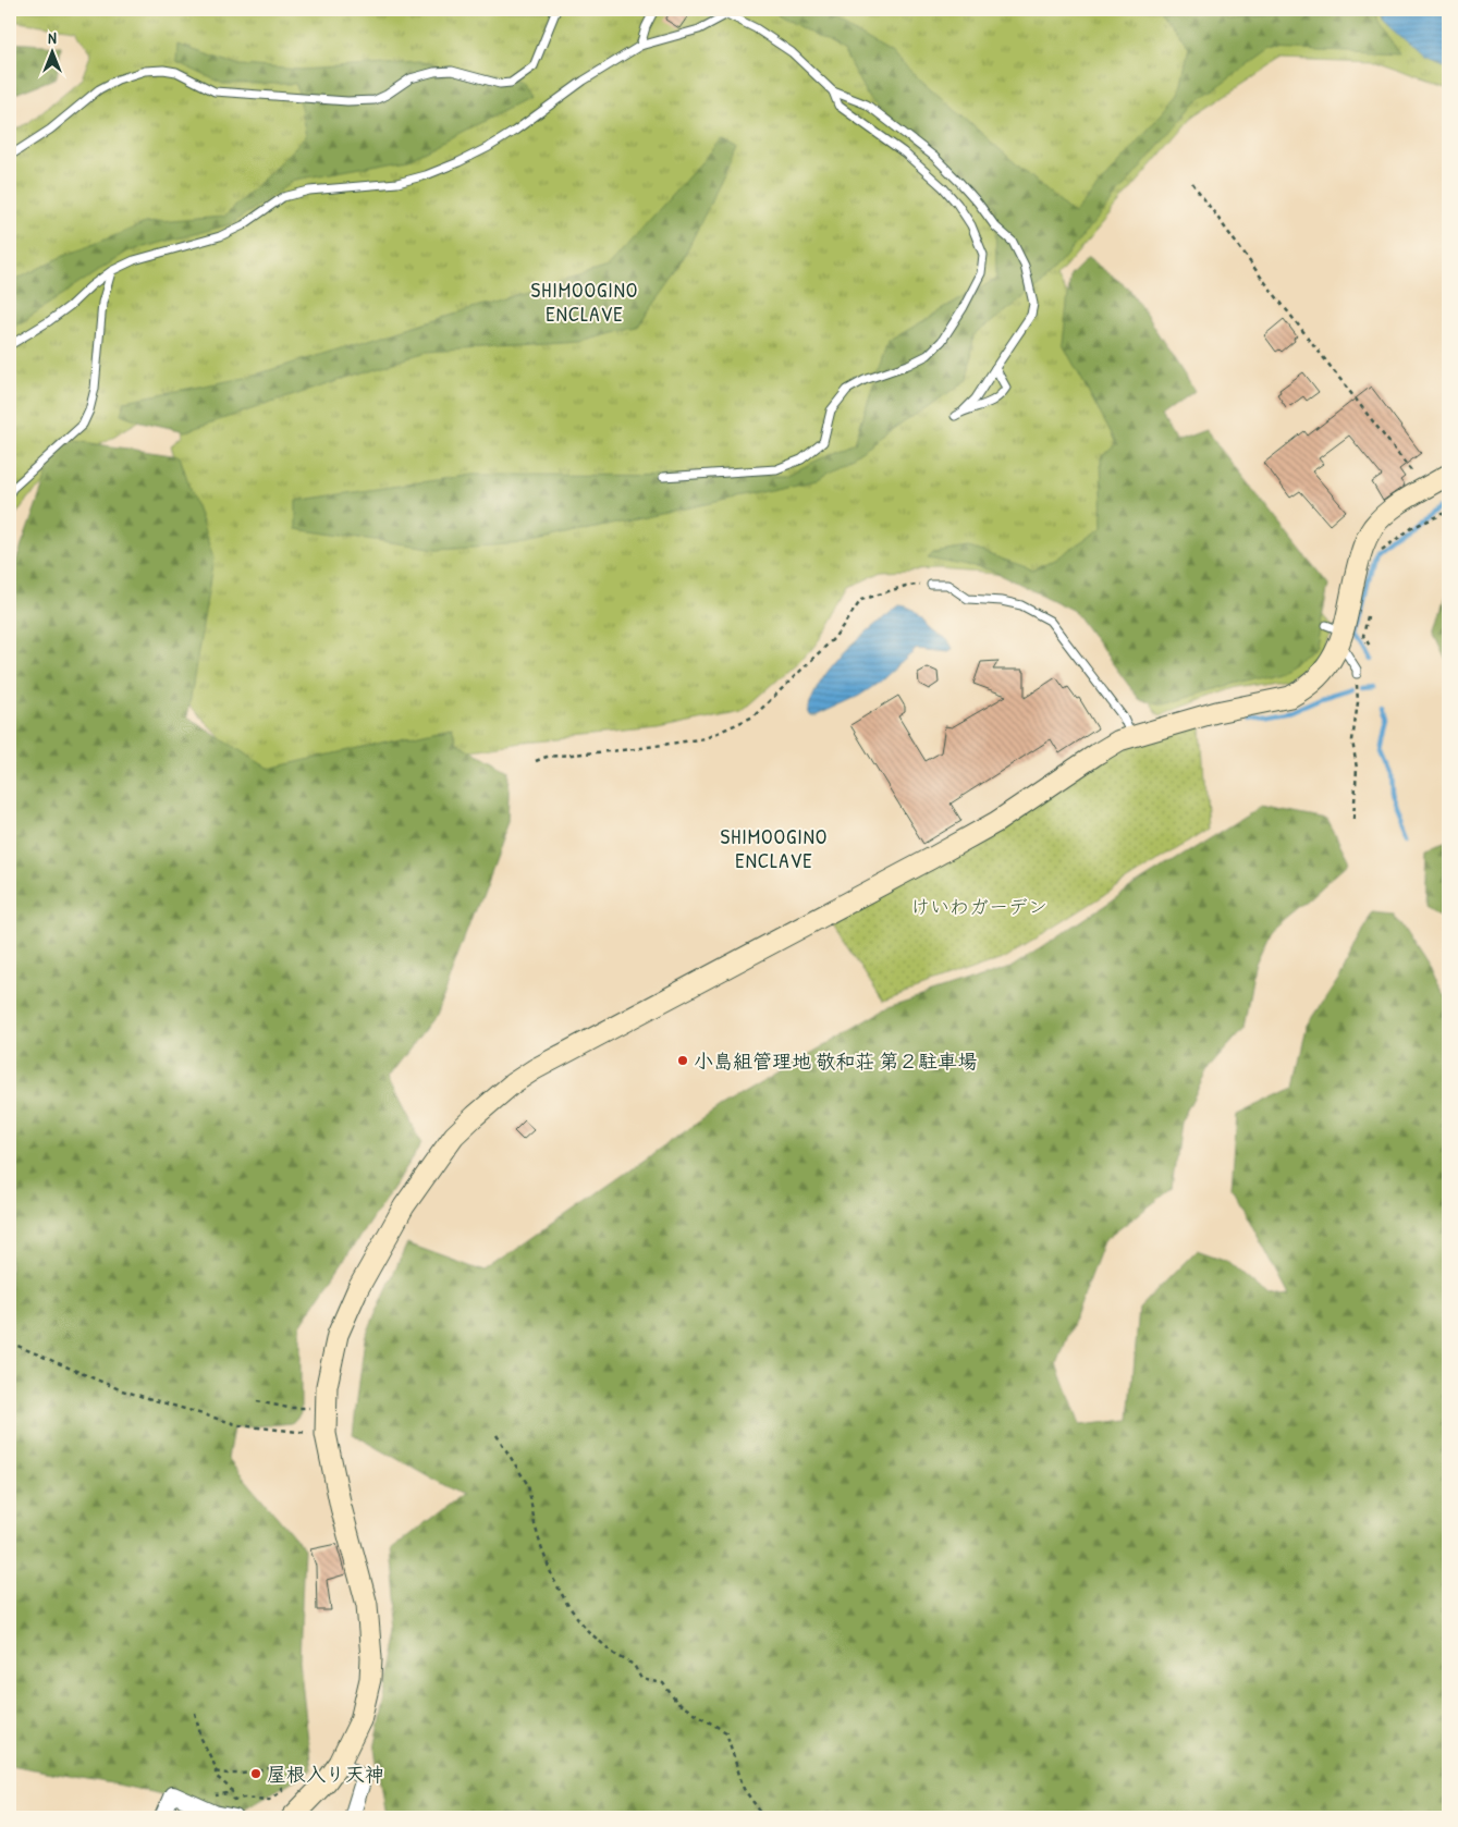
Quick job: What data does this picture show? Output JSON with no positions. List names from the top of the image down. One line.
{"districts":["SHIMOOGINO ENCLAVE","SHIMOOGINO ENCLAVE"],"parks":["けいわガーデン"],"places":["小島組管理地 敬和荘 第２駐車場","屋根入り天神"],"north":"top"}
